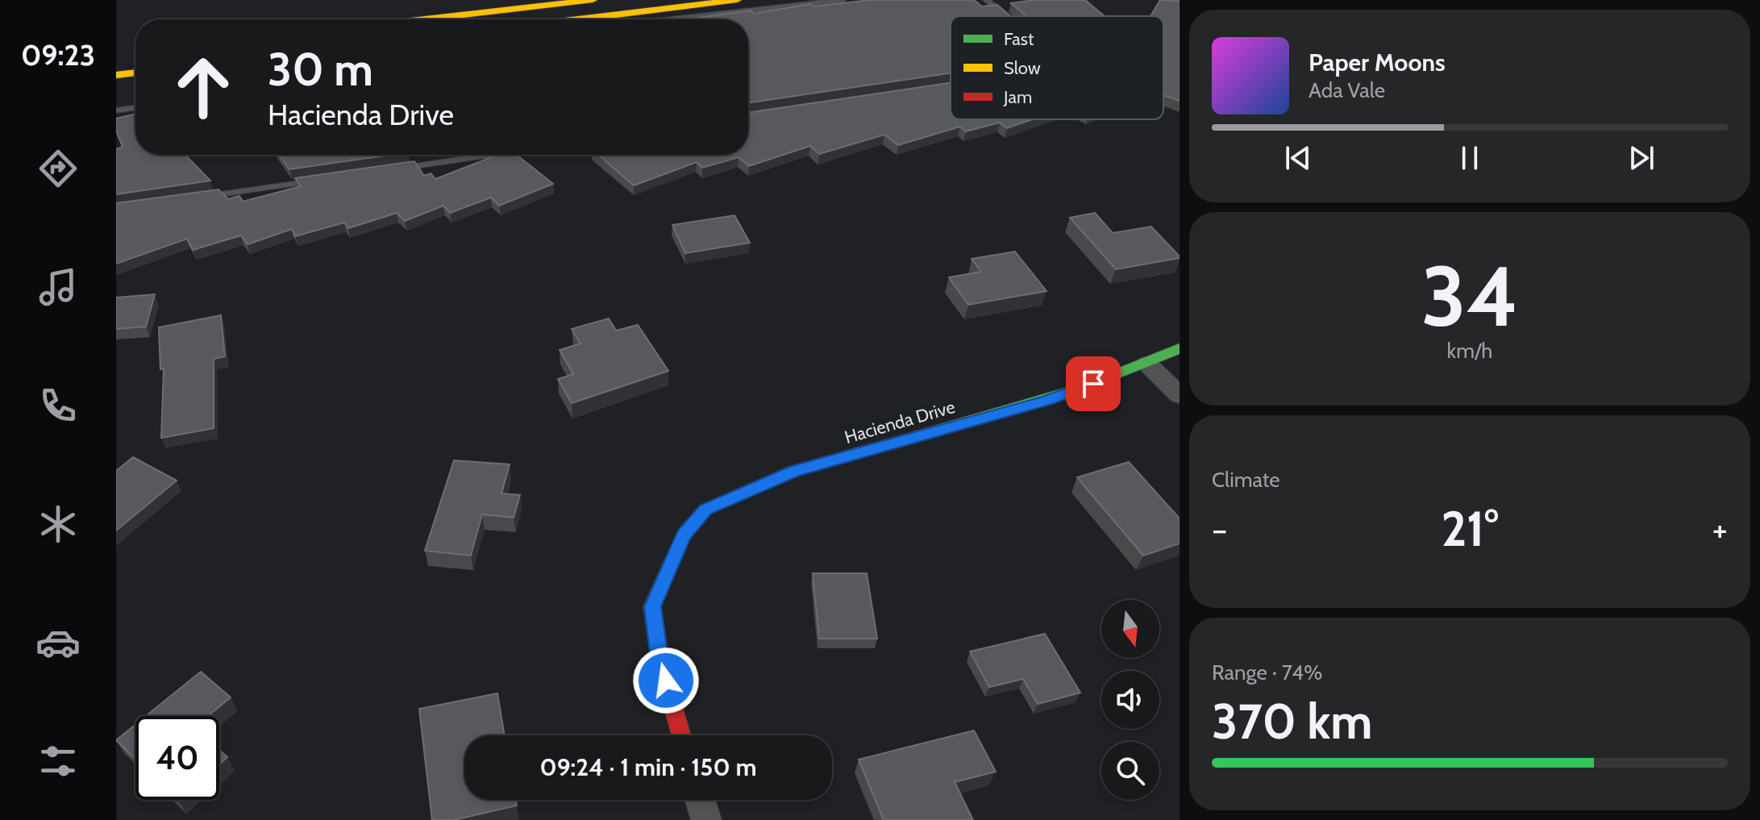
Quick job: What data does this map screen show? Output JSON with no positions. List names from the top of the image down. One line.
{"streets":{"street":["Hacienda Drive"]},"legend":["Fast","Slow","Jam"],"north":"bottom","page":{"tabs":"09:23","turn":["30 m","Hacienda Drive"],"song":["Paper Moons","Ada Vale"],"tile":[["34","km/h"],"Climate",["Range · 74%","370 km"]],"heat":["−","21°","+"],"limit":"40","trip":"09:24 · 1 min · 150 m"}}
